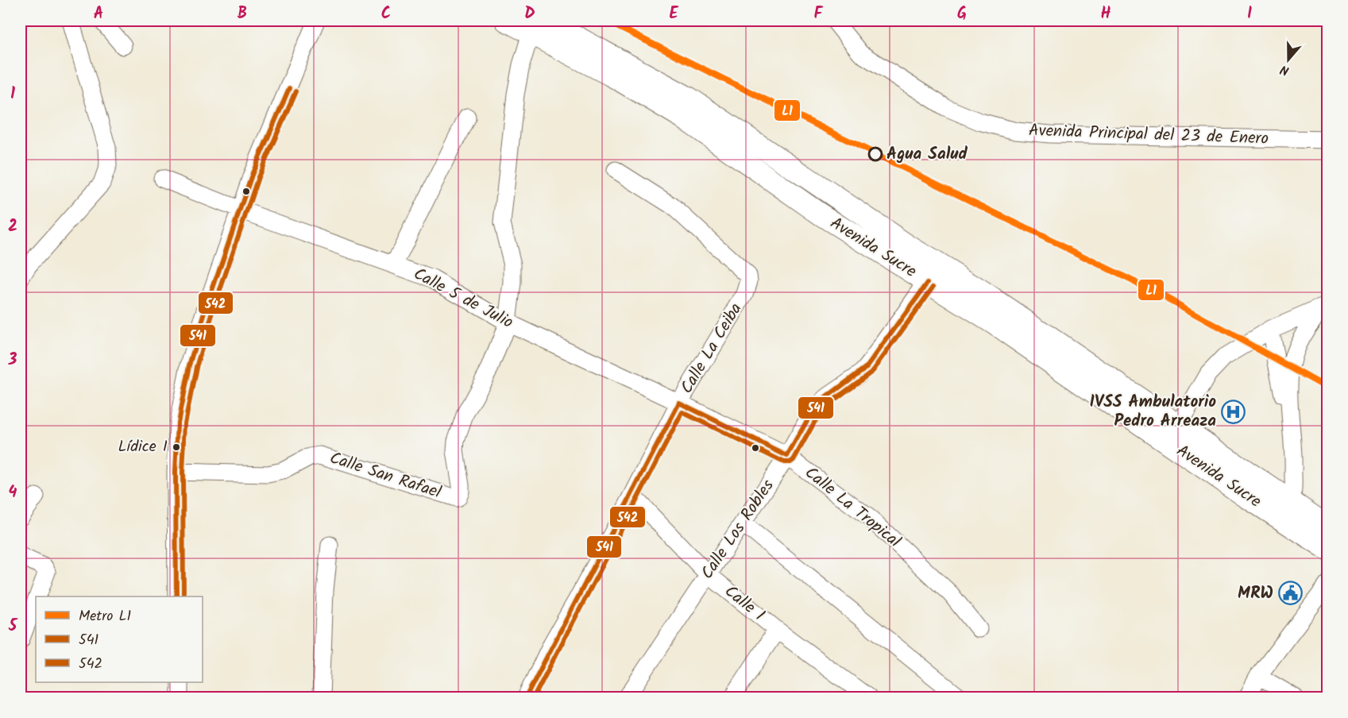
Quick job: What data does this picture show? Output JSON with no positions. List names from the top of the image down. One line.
{"streets":{"main road":["Avenida Sucre"],"street":["Avenida Principal del 23 de Enero","Calle 5 de Julio","Calle La Ceiba","Calle San Rafael","Calle La Tropical","Calle Los Robles","Calle 1"]},"crossings":[["Avenida Sucre","Calle Los Robles"],["Calle 5 de Julio","Calle La Ceiba"],["Calle 5 de Julio","Calle San Rafael"],["Calle 5 de Julio","Calle La Tropical"],["Calle La Ceiba","Calle La Tropical"],["Calle La Ceiba","Calle 1"],["Calle La Tropical","Calle Los Robles"],["Calle Los Robles","Calle 1"]],"places":{"other":["Agua Salud","Lídice I"],"hospital":["IVSS Ambulatorio Pedro Arreaza"],"public building":["MRW"]},"lines":["metro line L1","transit line 541","transit line 542"],"legend":["Metro L1","541","542"],"north":"bottom","grid":{"columns":["A","B","C","D","E","F","G","H","I"],"rows":["1","2","3","4","5"]}}
